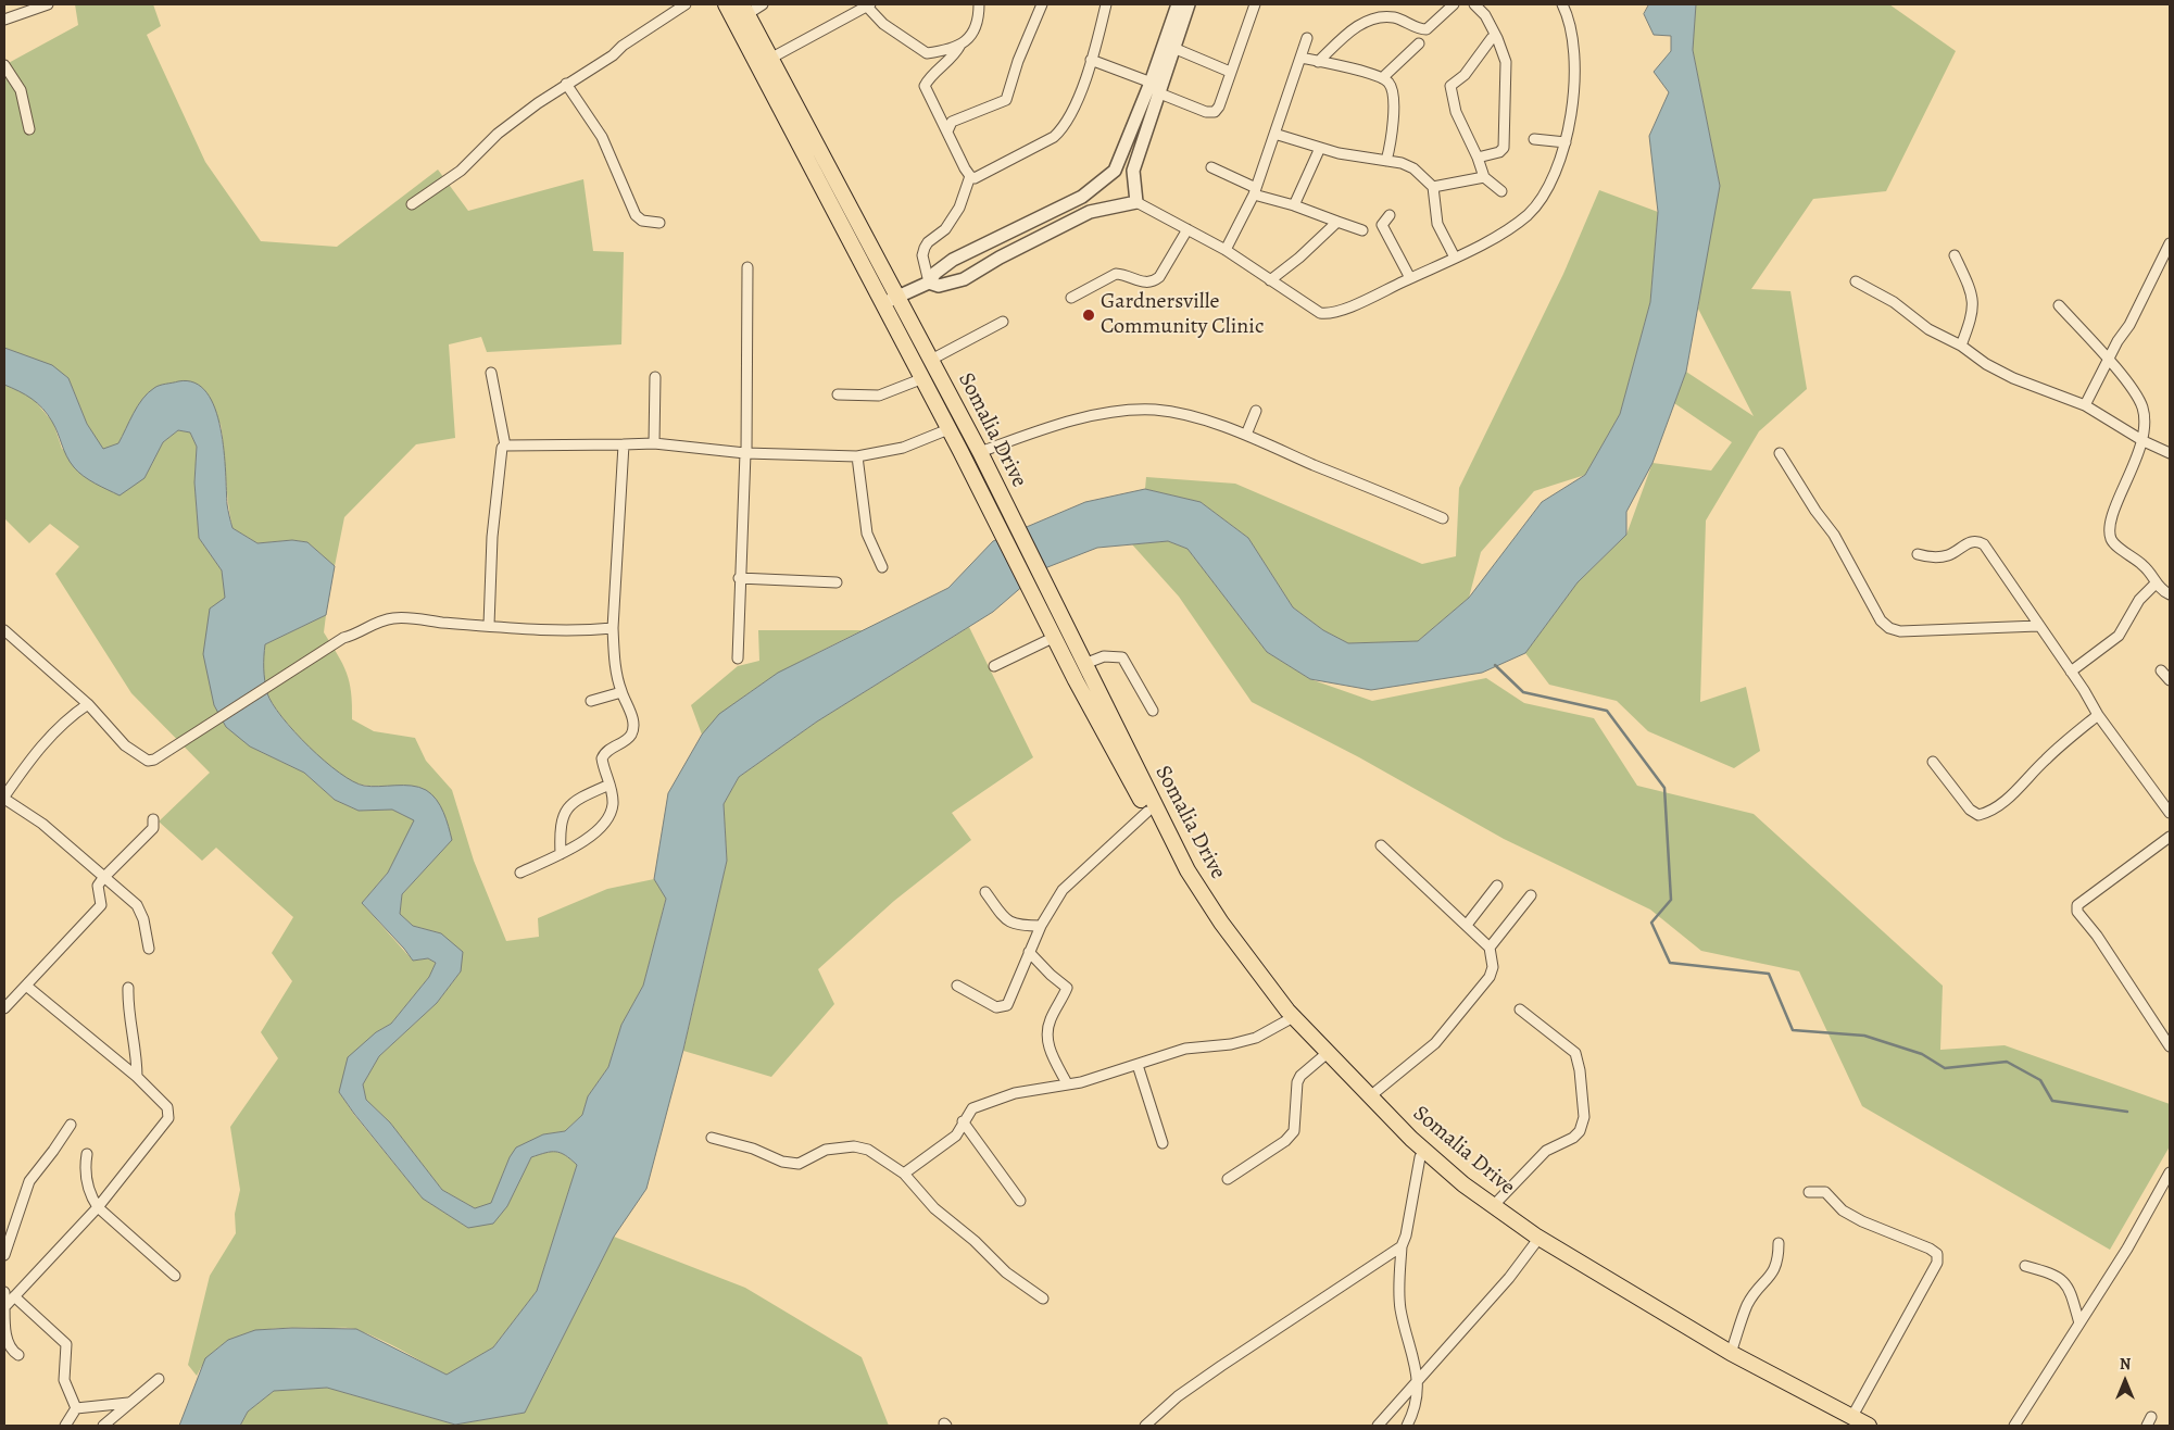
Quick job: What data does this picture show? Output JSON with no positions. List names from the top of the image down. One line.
{"streets":{"main road":["Somalia Drive"]},"places":["Gardnersville Community Clinic"],"north":"top"}
